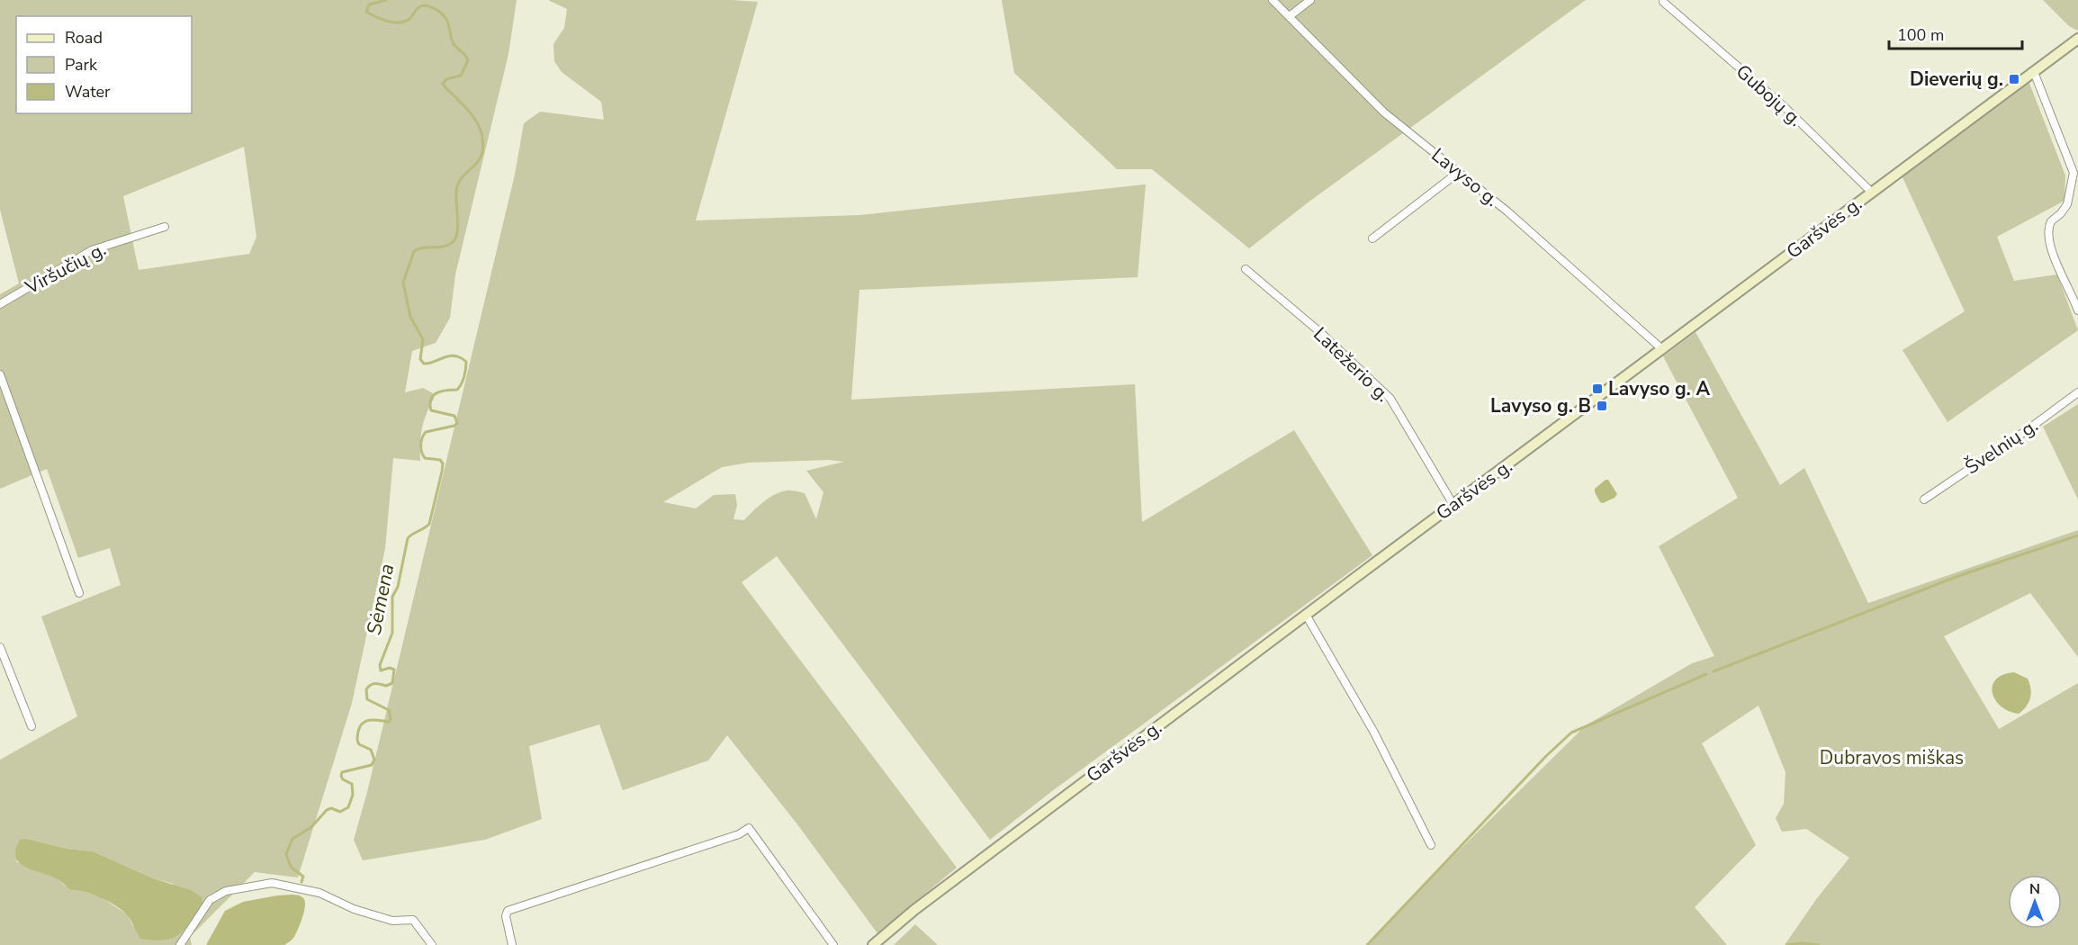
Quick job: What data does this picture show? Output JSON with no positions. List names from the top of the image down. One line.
{"streets":{"main road":["Garšvės g."],"street":["Gubojų g.","Lavyso g.","Viršučių g.","Latežerio g.","Švelnių g."]},"crossings":[["Gubojų g.","Garšvės g."],["Lavyso g.","Garšvės g."],["Garšvės g.","Latežerio g."]],"water":["Sėmena"],"parks":["Dubravos miškas"],"places":{"transit":["Dieverių g.","Lavyso g. A","Lavyso g. B"]},"legend":["Road","Park","Water"],"scale_bar":"100 m","north":"top"}
